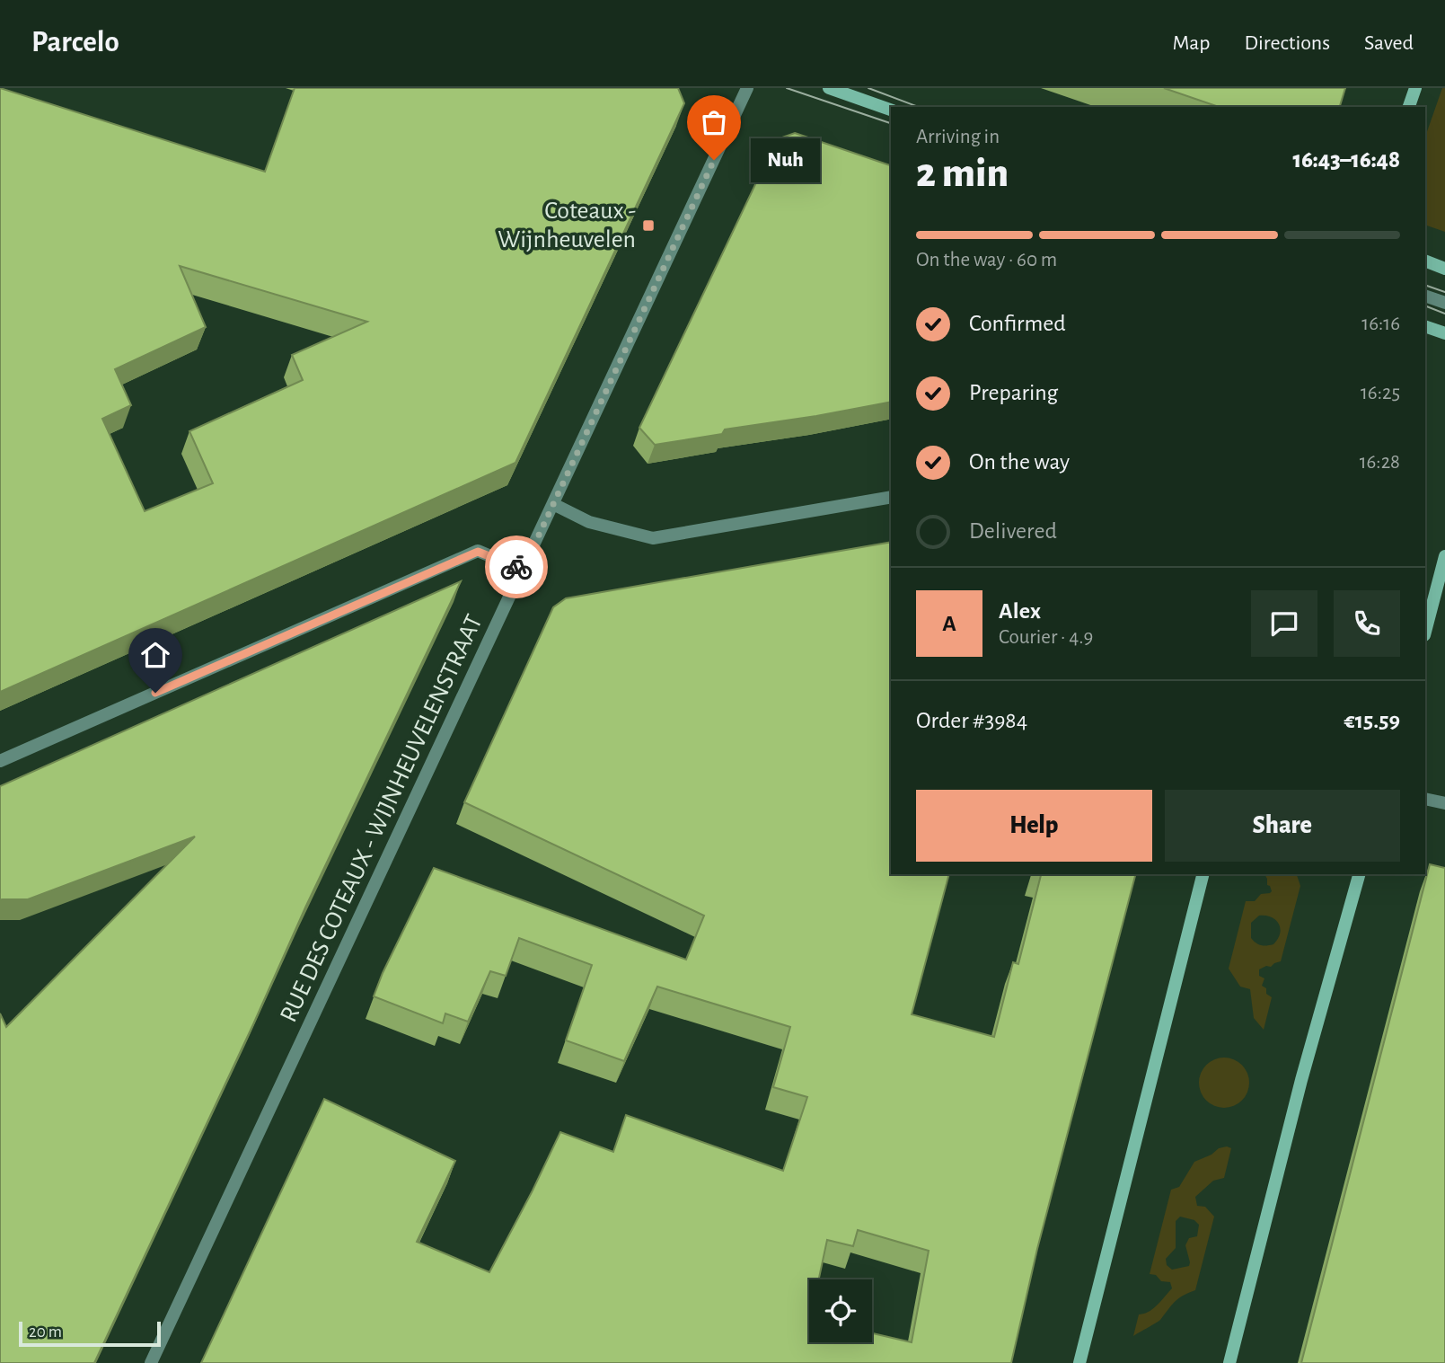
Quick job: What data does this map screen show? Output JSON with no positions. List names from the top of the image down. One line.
{"streets":{"street":["RUE DES COTEAUX - WIJNHEUVELENSTRAAT"]},"places":{"other":["Nuh"],"transit":["Coteaux - Wijnheuvelen"]},"scale_bar":"20 m","page":{"header":"Parcelo","nav":["Map","Directions","Saved"],"heading":["2 min","Arriving in","16:43–16:48"],"panel":["Alex","Courier · 4.9","Order #3984","€15.59"],"bubble":"Nuh","bar":"On the way · 60 m","list":[["Confirmed","16:16"],["Preparing","16:25"],["On the way","16:28"],"Delivered"],"round":"A","buttons":["Help","Share"],"scale":"20 m"}}
